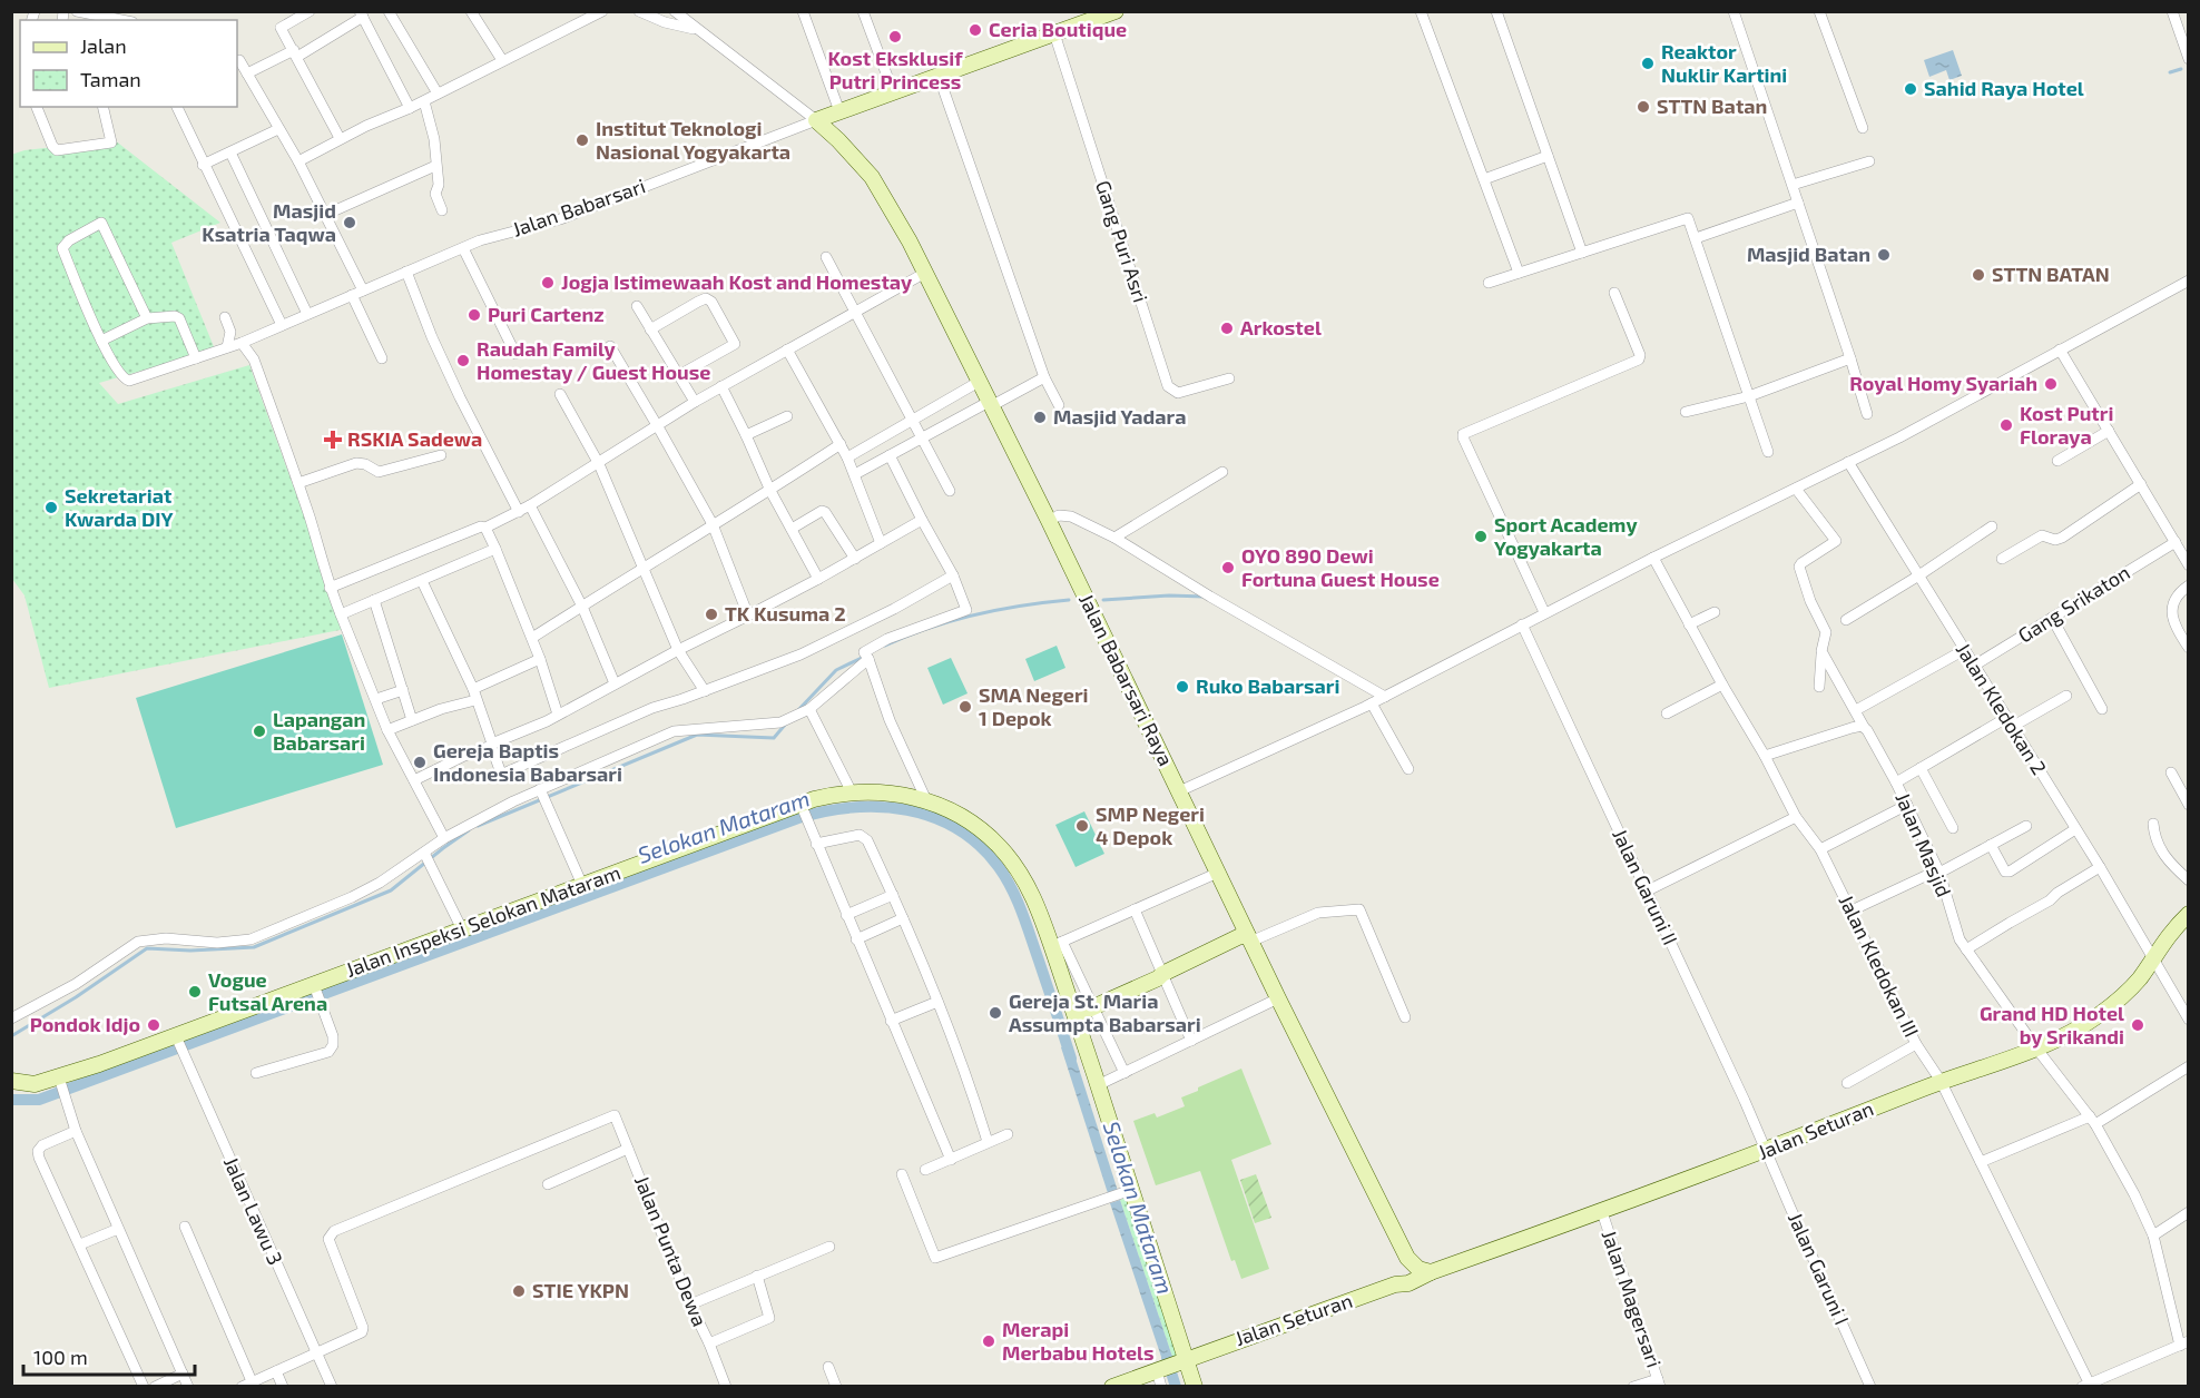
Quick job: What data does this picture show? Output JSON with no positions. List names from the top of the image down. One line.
{"streets":{"street":["Jalan Babarsari","Gang Puri Asri","Gang Srikaton","Jalan Babarsari Raya","Jalan Kledokan 2","Jalan Masjid","Jalan Garuni II","Jalan Inspeksi Selokan Mataram","Jalan Kledokan III","Jalan Seturan","Jalan Lawu 3","Jalan Punta Dewa","Jalan Garuni I","Jalan Magersari"]},"crossings":[["Jalan Babarsari","Gang Puri Asri"],["Jalan Babarsari","Jalan Babarsari Raya"],["Gang Srikaton","Jalan Kledokan 2"],["Jalan Kledokan 2","Jalan Seturan"],["Jalan Masjid","Jalan Seturan"],["Jalan Garuni II","Jalan Seturan"],["Jalan Garuni II","Jalan Garuni I"],["Jalan Inspeksi Selokan Mataram","Jalan Seturan"],["Jalan Inspeksi Selokan Mataram","Jalan Lawu 3"],["Jalan Kledokan III","Jalan Seturan"],["Jalan Seturan","Jalan Garuni I"],["Jalan Seturan","Jalan Magersari"],["Jalan Lawu 3","Jalan Punta Dewa"]],"water":["Selokan Mataram"],"places":{"other":["Ceria Boutique","Kost Eksklusif Putri Princess","Reaktor Nuklir Kartini","Sahid Raya Hotel","STTN Batan","Institut Teknologi Nasional Yogyakarta","Masjid Ksatria Taqwa","Masjid Batan","STTN BATAN","Jogja Istimewaah Kost and Homestay","Puri Cartenz","Arkostel","Raudah Family Homestay / Guest House","Royal Homy Syariah","Masjid Yadara","Kost Putri Floraya","Sekretariat Kwarda DIY","Sport Academy Yogyakarta","OYO 890 Dewi Fortuna Guest House","TK Kusuma 2","Ruko Babarsari","SMA Negeri 1 Depok","Lapangan Babarsari","Gereja Baptis Indonesia Babarsari","SMP Negeri 4 Depok","Vogue Futsal Arena","Gereja St. Maria Assumpta Babarsari","Pondok Idjo","Grand HD Hotel by Srikandi","STIE YKPN","Merapi Merbabu Hotels"],"health":["RSKIA Sadewa"]},"legend":["Jalan","Taman"],"scale_bar":"100 m"}
